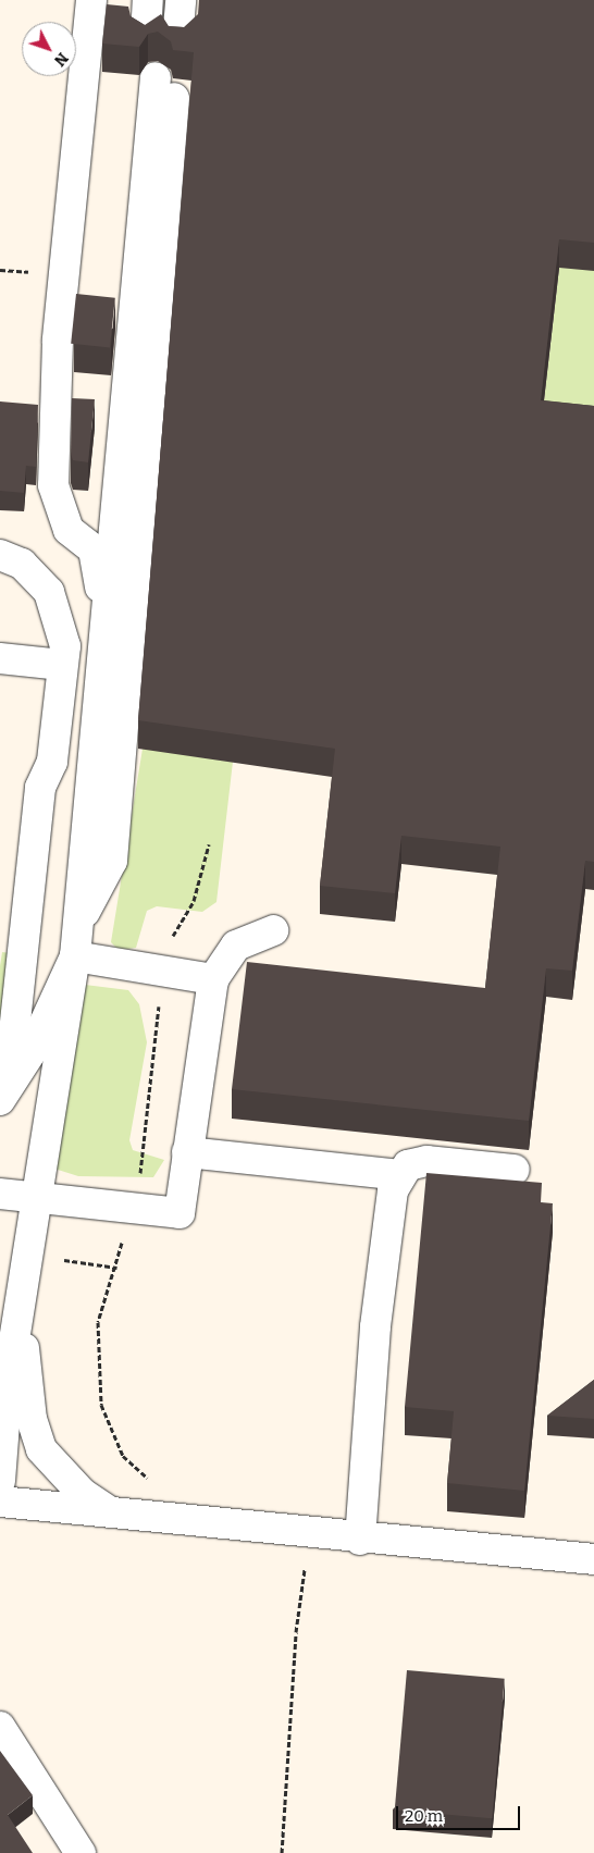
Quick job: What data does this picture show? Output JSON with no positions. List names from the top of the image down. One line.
{"scale_bar":"20 m","north":"bottom right"}
